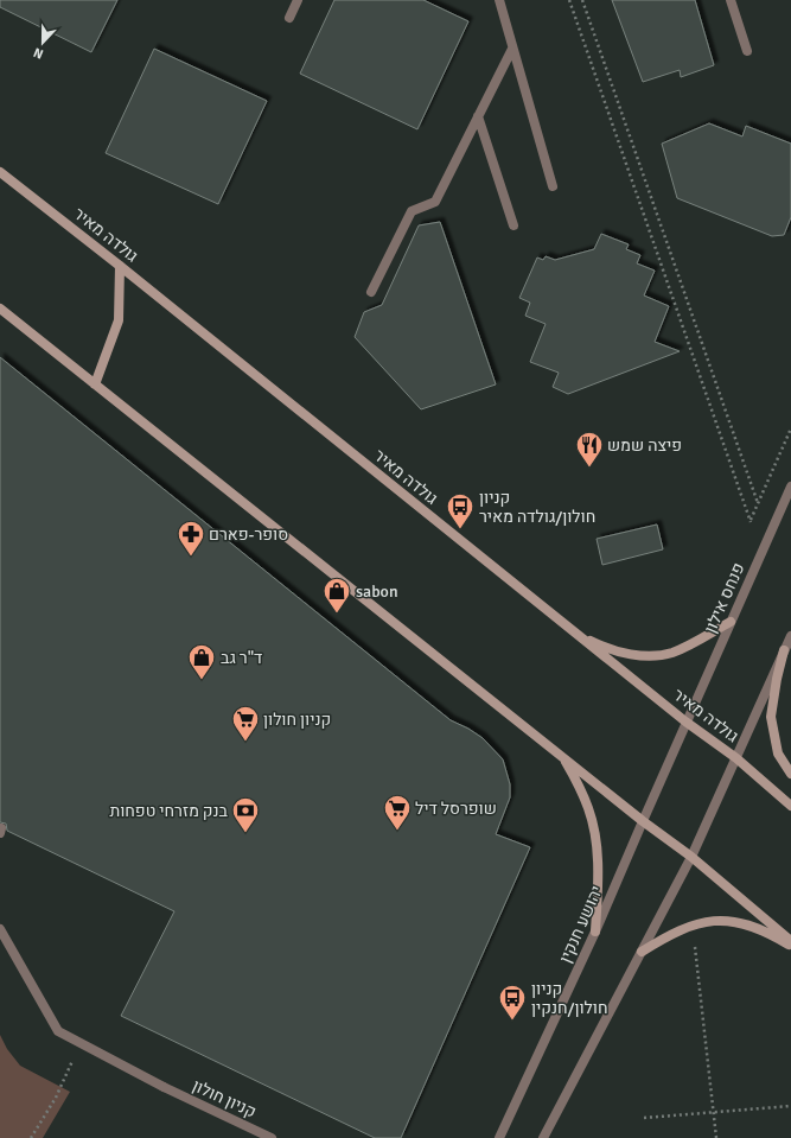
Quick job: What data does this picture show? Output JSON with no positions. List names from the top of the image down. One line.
{"streets":{"main road":["גולדה מאיר"],"street":["פנחס אילון","יהושע חנקין","קניון חולון"]},"crossings":[["גולדה מאיר","פנחס אילון"],["גולדה מאיר","יהושע חנקין"],["פנחס אילון","יהושע חנקין"]],"places":{"restaurant":["פיצה שמש"],"bus stop":["קניון חולון/גולדה מאיר","קניון חולון/חנקין"],"pharmacy":["סופר-פארם"],"shop":["sabon","ד\"ר גב"],"supermarket":["קניון חולון","שופרסל דיל"],"bank":["בנק מזרחי טפחות"]},"north":"bottom"}
